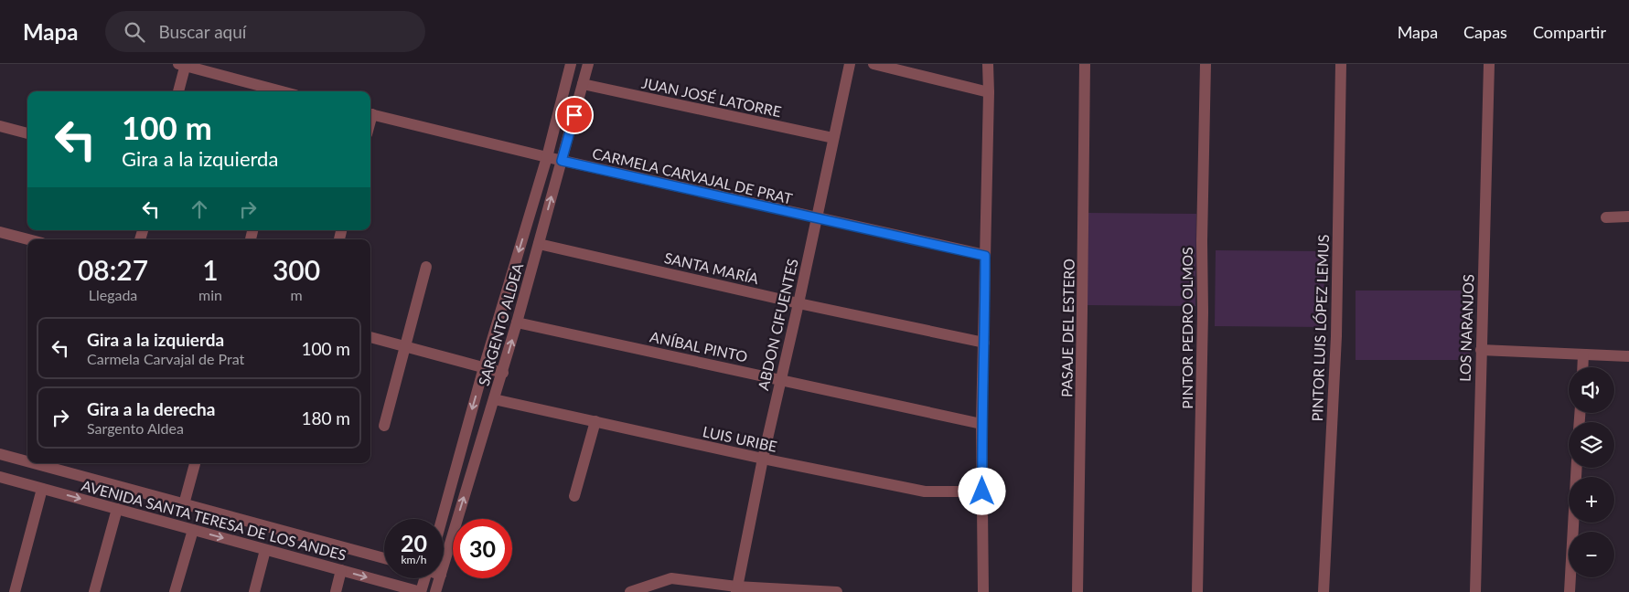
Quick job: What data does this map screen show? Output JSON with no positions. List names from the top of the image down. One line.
{"streets":{"street":["JUAN JOSÉ LATORRE","CARMELA CARVAJAL DE PRAT","SANTA MARÍA","SARGENTO ALDEA","ABDON CIFUENTES","PASAJE DEL ESTERO","PINTOR PEDRO OLMOS","PINTOR LUIS LÓPEZ LEMUS","LOS NARANJOS","ANÍBAL PINTO","LUIS URIBE","AVENIDA SANTA TERESA DE LOS ANDES"]},"crossings":[["JUAN JOSÉ LATORRE","SARGENTO ALDEA"],["JUAN JOSÉ LATORRE","ABDON CIFUENTES"],["CARMELA CARVAJAL DE PRAT","SARGENTO ALDEA"],["CARMELA CARVAJAL DE PRAT","ABDON CIFUENTES"],["SANTA MARÍA","SARGENTO ALDEA"],["SANTA MARÍA","ABDON CIFUENTES"],["SARGENTO ALDEA","ANÍBAL PINTO"],["SARGENTO ALDEA","LUIS URIBE"],["ABDON CIFUENTES","ANÍBAL PINTO"],["ABDON CIFUENTES","LUIS URIBE"]],"page":{"header":"Mapa","search":"Buscar aquí","nav":["Mapa","Capas","Compartir"],"turn":["100 m","Gira a la izquierda"],"eta":["08:27","Llegada","1","min","300","m"],"list":[{"name":"Gira a la izquierda","note":"Carmela Carvajal de Prat","value":"100 m"},{"name":"Gira a la derecha","note":"Sargento Aldea","value":"180 m"}],"map_buttons":["+","−"],"speed":"20 km/h","limit":"30"}}
